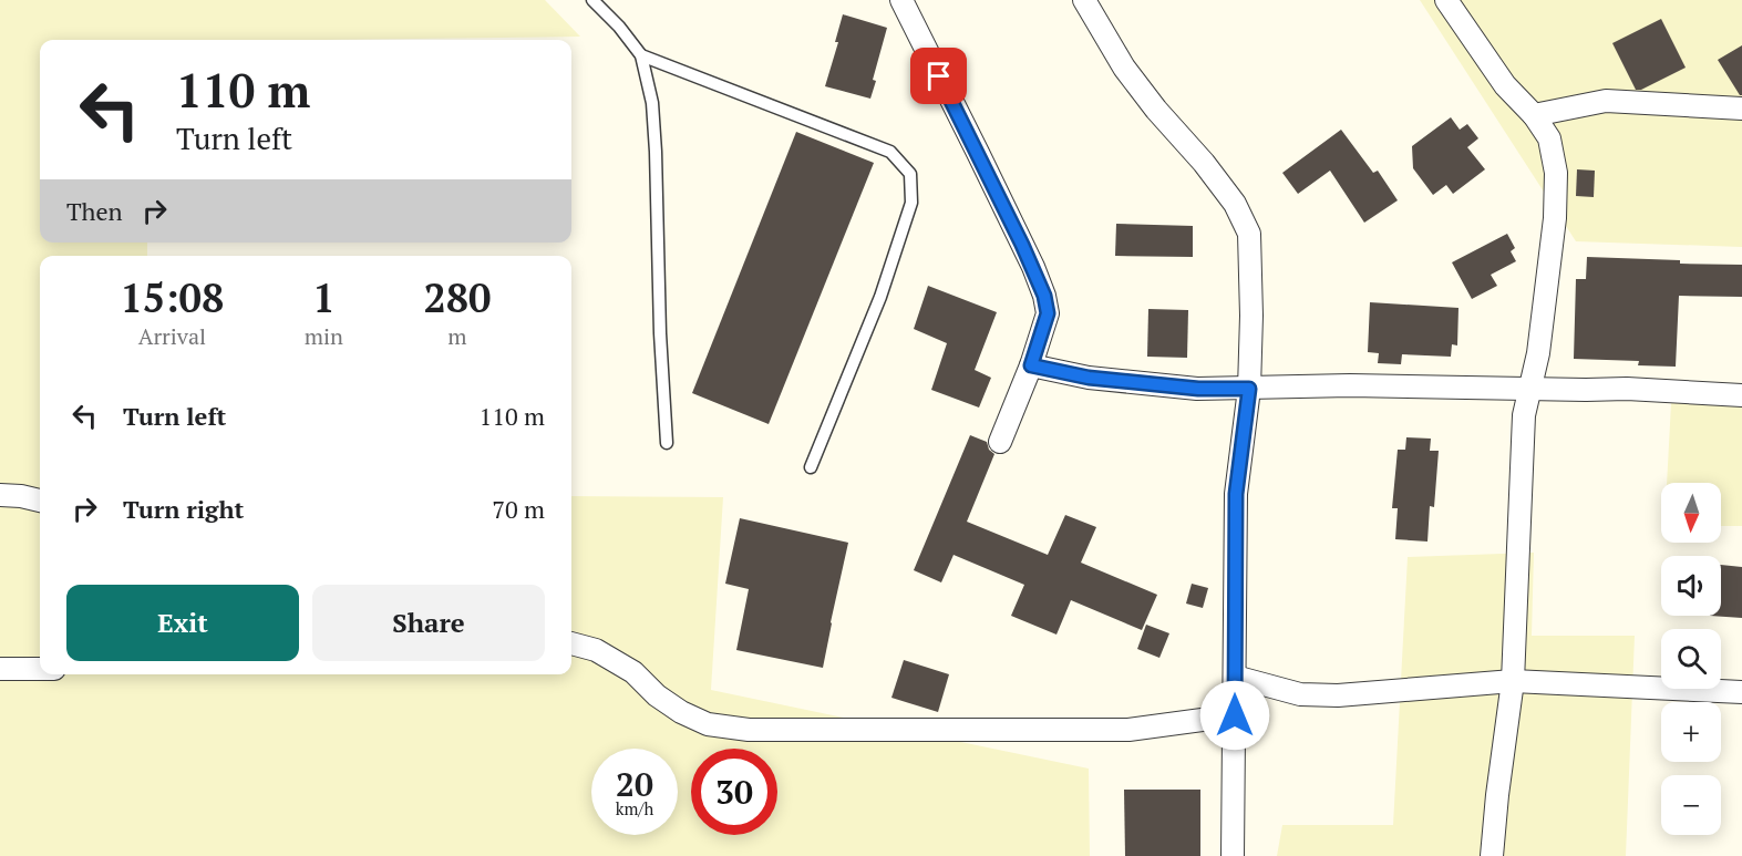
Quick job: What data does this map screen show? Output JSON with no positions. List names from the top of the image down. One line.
{"north":"bottom","page":{"turn":["110 m","Turn left"],"then":"Then","eta":["15:08","Arrival","1","min","280","m"],"list":[{"name":"Turn left","value":"110 m"},{"name":"Turn right","value":"70 m"}],"map_buttons":["+","−"],"buttons":["Exit","Share"],"speed":"20 km/h","limit":"30"}}
